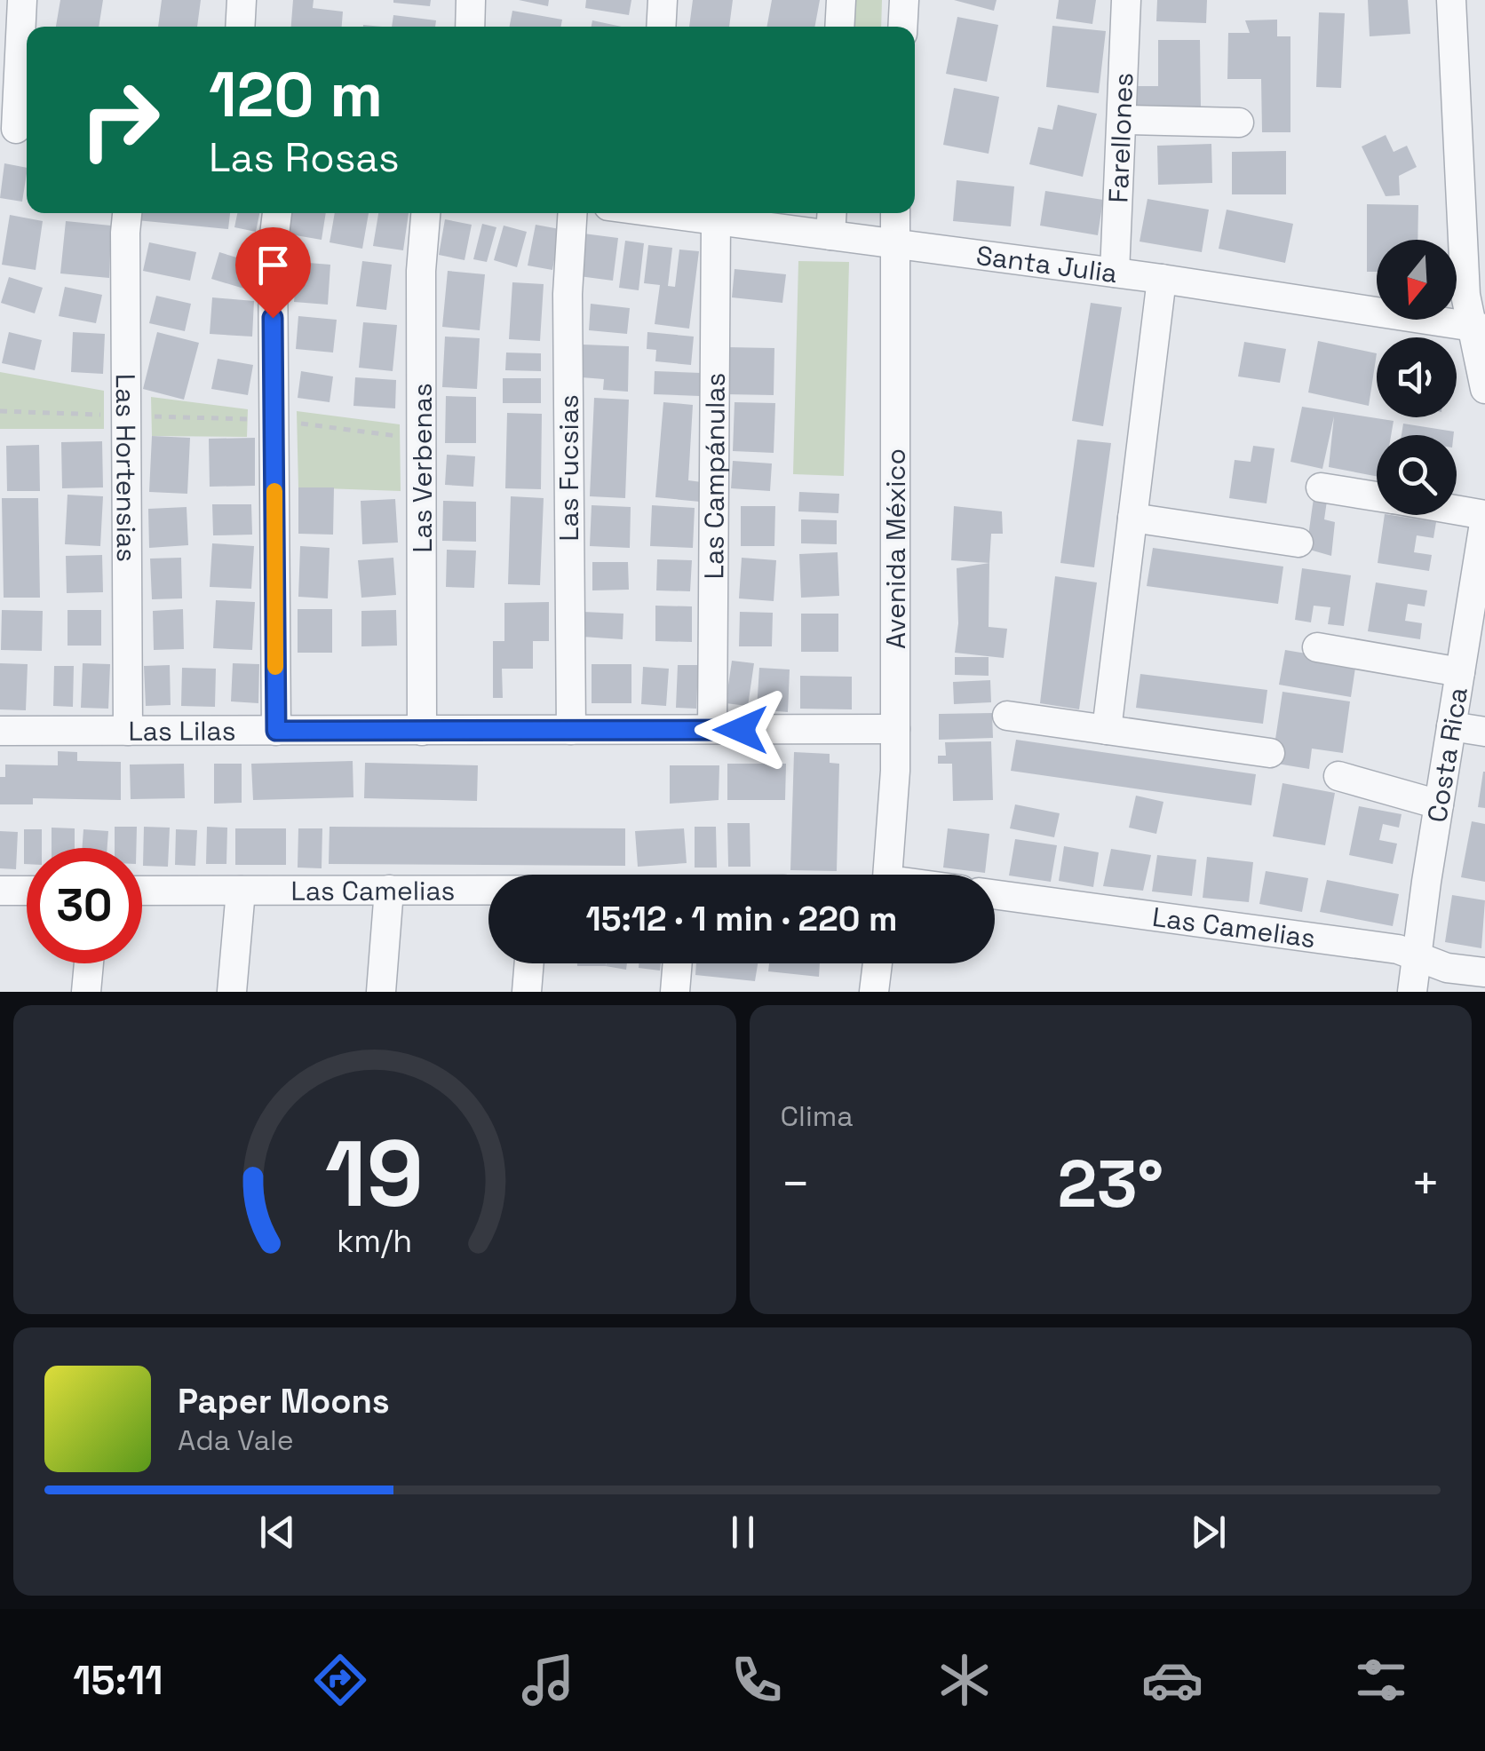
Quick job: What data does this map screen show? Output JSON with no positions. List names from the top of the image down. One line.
{"streets":{"street":["Farellones","Santa Julia","Las Verbenas","Las Fucsias","Las Hortensias","Las Campánulas","Avenida México","Las Lilas","Costa Rica","Las Camelias"]},"crossings":[["Farellones","Santa Julia"],["Santa Julia","Las Campánulas"],["Santa Julia","Avenida México"],["Las Verbenas","Las Lilas"],["Las Fucsias","Las Lilas"],["Las Hortensias","Las Lilas"],["Las Campánulas","Las Lilas"],["Avenida México","Las Lilas"],["Costa Rica","Las Camelias"]],"north":"bottom","page":{"turn":["120 m","Las Rosas"],"limit":"30","trip":"15:12 · 1 min · 220 m","tile":"Clima","heat":["−","23°","+"],"song":["Paper Moons","Ada Vale"],"tabs":"15:11","gauge":["19","km/h"]}}
